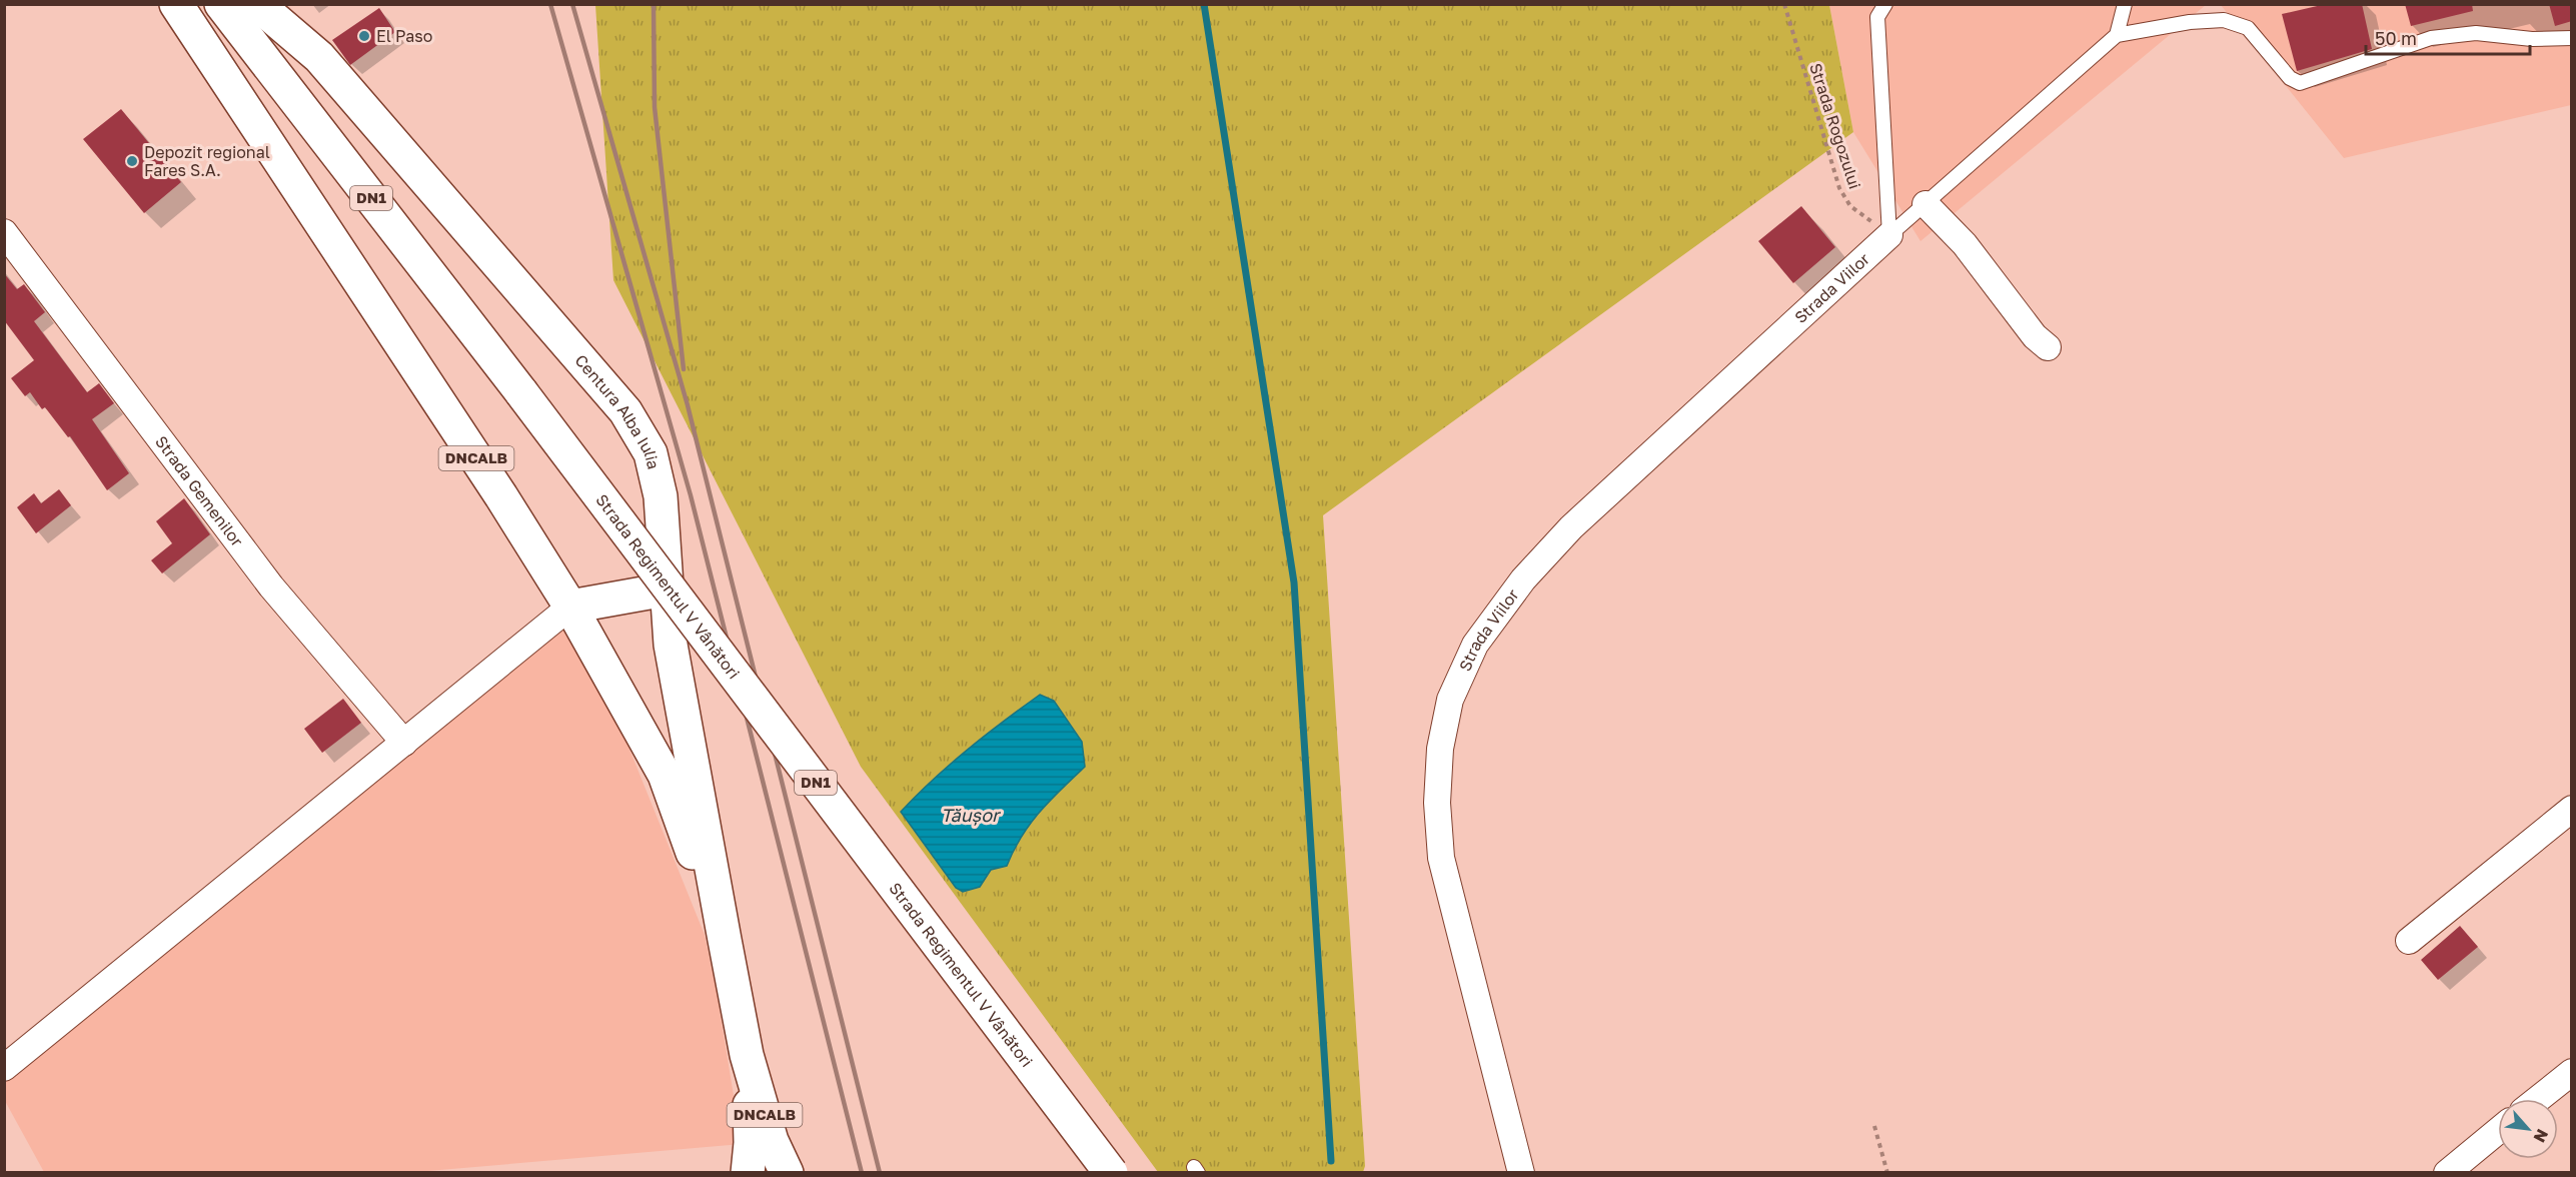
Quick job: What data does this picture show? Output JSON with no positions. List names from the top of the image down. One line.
{"streets":{"main road":["DN1","Centura Alba Iulia","DNCALB","Strada Regimentul V Vânători"],"street":["Strada Viilor","Strada Gemenilor"],"path":["Strada Rogozului"]},"crossings":[["Strada Rogozului","Strada Viilor"]],"water":["Tăușor"],"places":["El Paso","Depozit regional Fares S.A."],"scale_bar":"50 m","north":"bottom right"}
